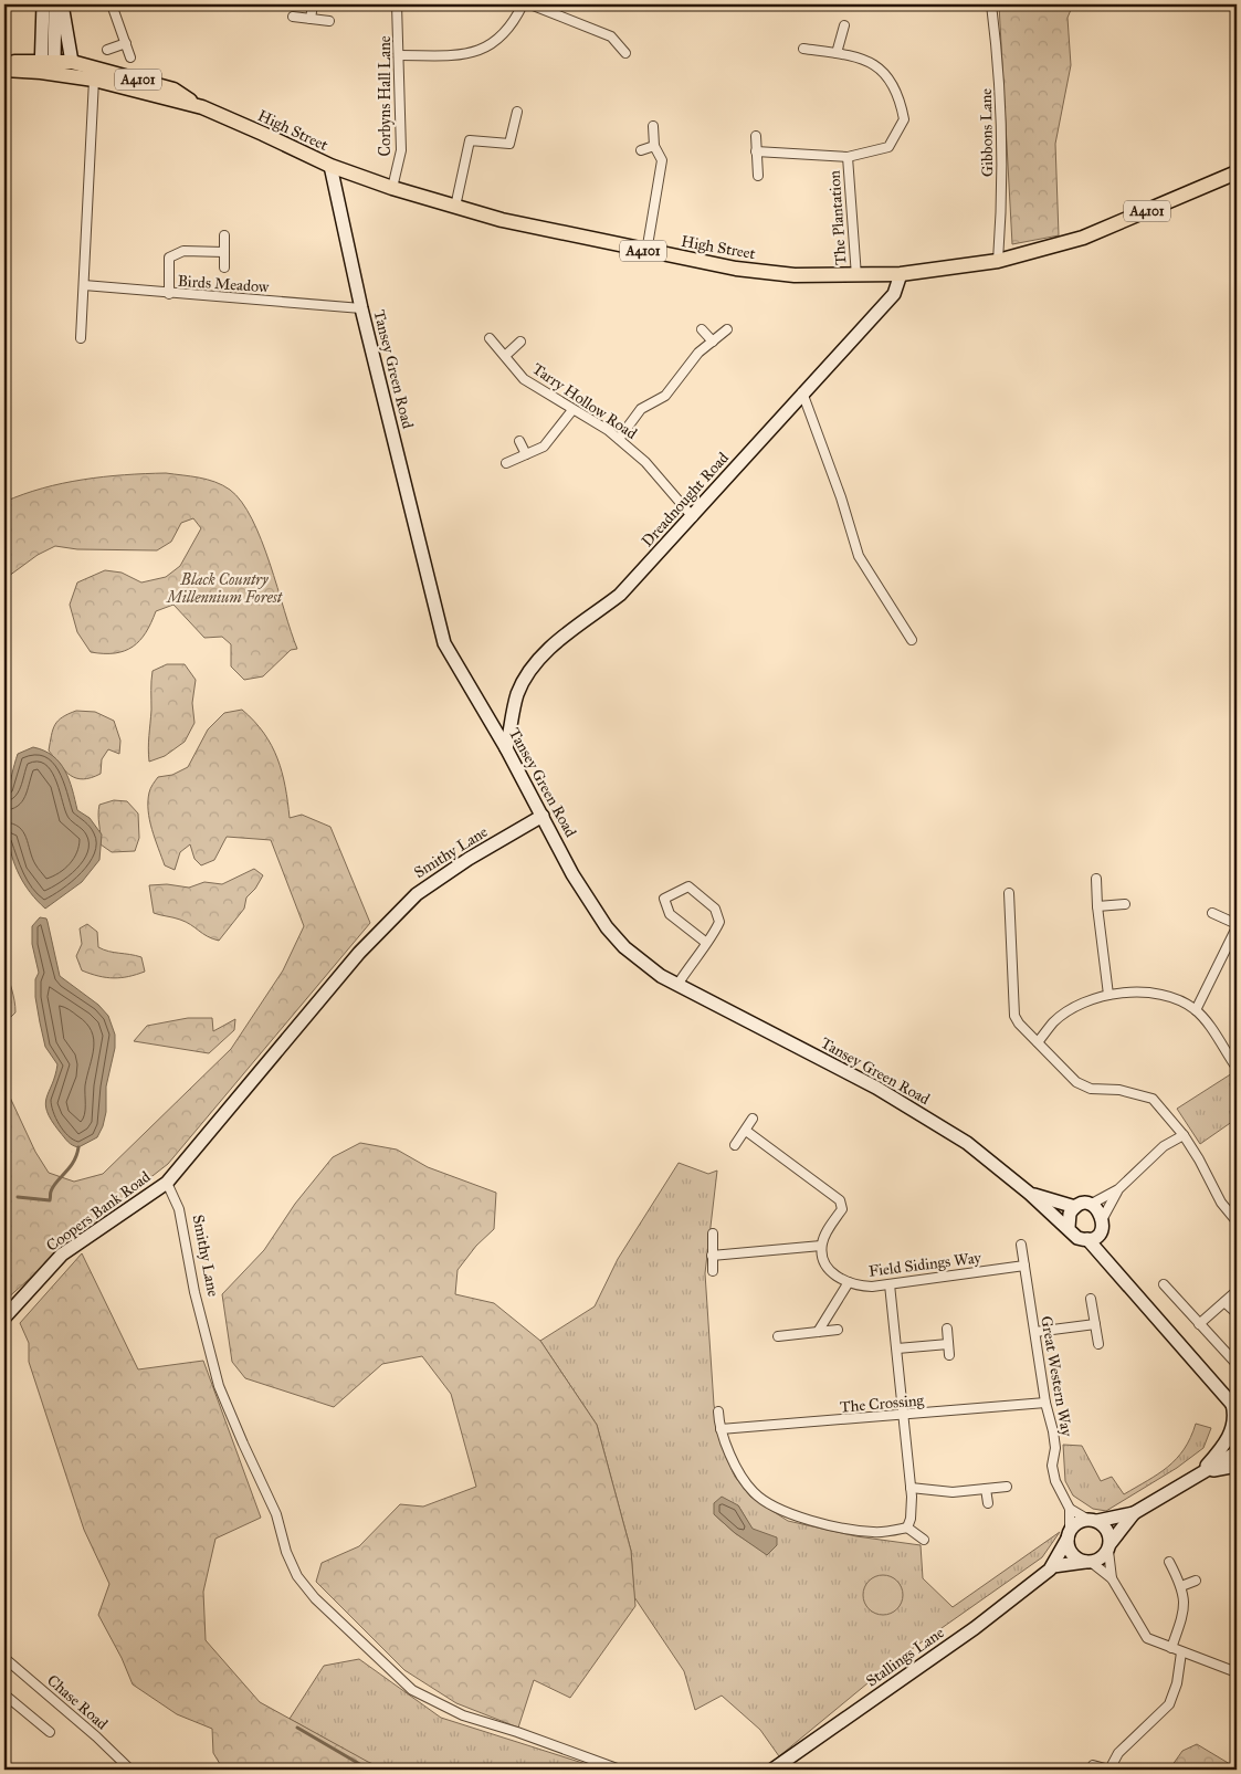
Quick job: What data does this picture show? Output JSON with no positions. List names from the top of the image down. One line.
{"streets":{"main road":["A4101","High Street"],"street":["Corbyns Hall Lane","Gibbons Lane","The Plantation","Birds Meadow","Tansey Green Road","Tarry Hollow Road","Dreadnought Road","Smithy Lane","Coopers Bank Road","Field Sidings Way","Great Western Way","The Crossing","Stallings Lane","Chase Road"]},"crossings":[["Corbyns Hall Lane","High Street"],["High Street","Gibbons Lane"],["High Street","The Plantation"],["High Street","Tansey Green Road"],["High Street","Dreadnought Road"],["Birds Meadow","Tansey Green Road"],["Tansey Green Road","Dreadnought Road"],["Tansey Green Road","Smithy Lane"],["Tarry Hollow Road","Dreadnought Road"],["Smithy Lane","Coopers Bank Road"],["Field Sidings Way","Great Western Way"],["Great Western Way","The Crossing"]],"parks":["Black Country Millennium Forest"]}
